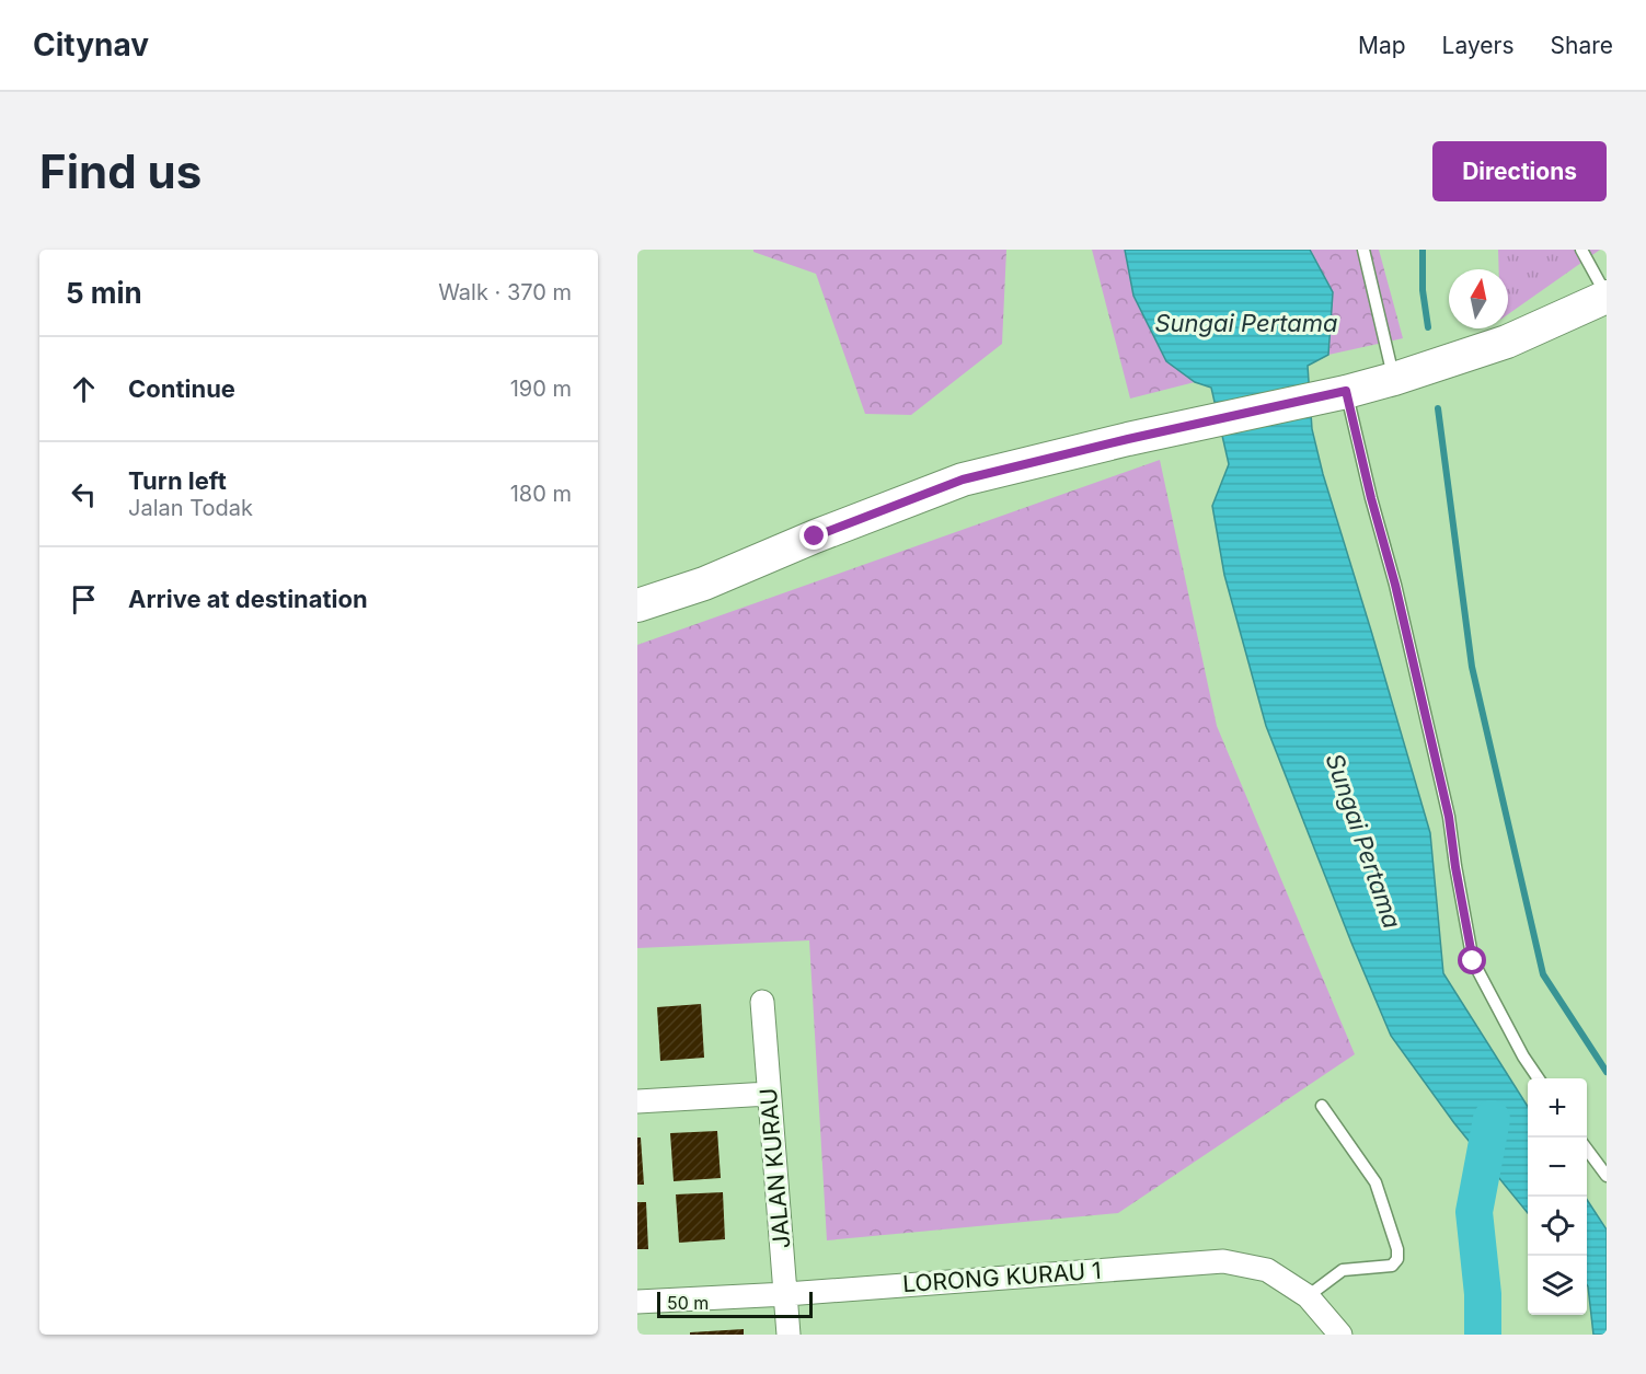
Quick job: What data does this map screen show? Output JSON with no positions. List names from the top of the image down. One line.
{"streets":{"street":["JALAN KURAU","LORONG KURAU 1"]},"crossings":[["JALAN KURAU","LORONG KURAU 1"]],"water":["Sungai Pertama"],"scale_bar":"50 m","north":"top","page":{"header":"Citynav","nav":["Map","Layers","Share"],"buttons":"Directions","title":"Find us","heading":["5 min","Walk · 370 m"],"list":[["Continue","190 m"],["Turn left","Jalan Todak","180 m"],"Arrive at destination"],"map_buttons":["+","−"],"scale":"50 m"}}
